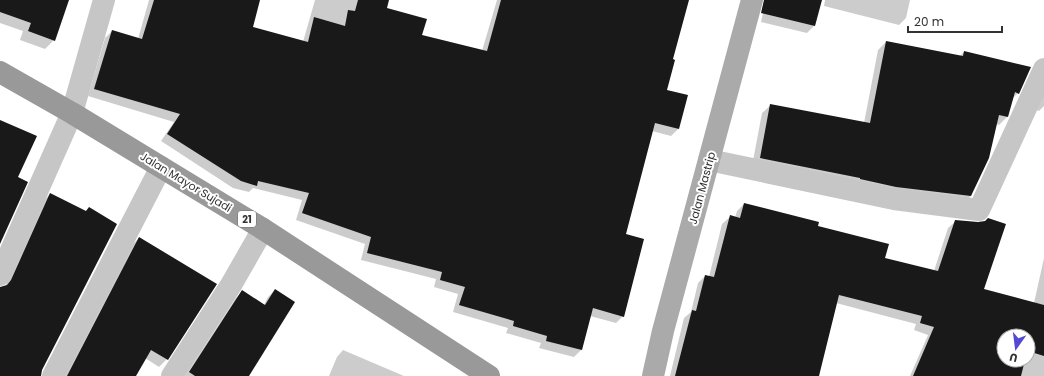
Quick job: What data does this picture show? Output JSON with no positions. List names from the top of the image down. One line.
{"streets":{"highway":["Jalan Mayor Sujadi","21"],"main road":["Jalan Mastrip"]},"scale_bar":"20 m","north":"bottom"}
